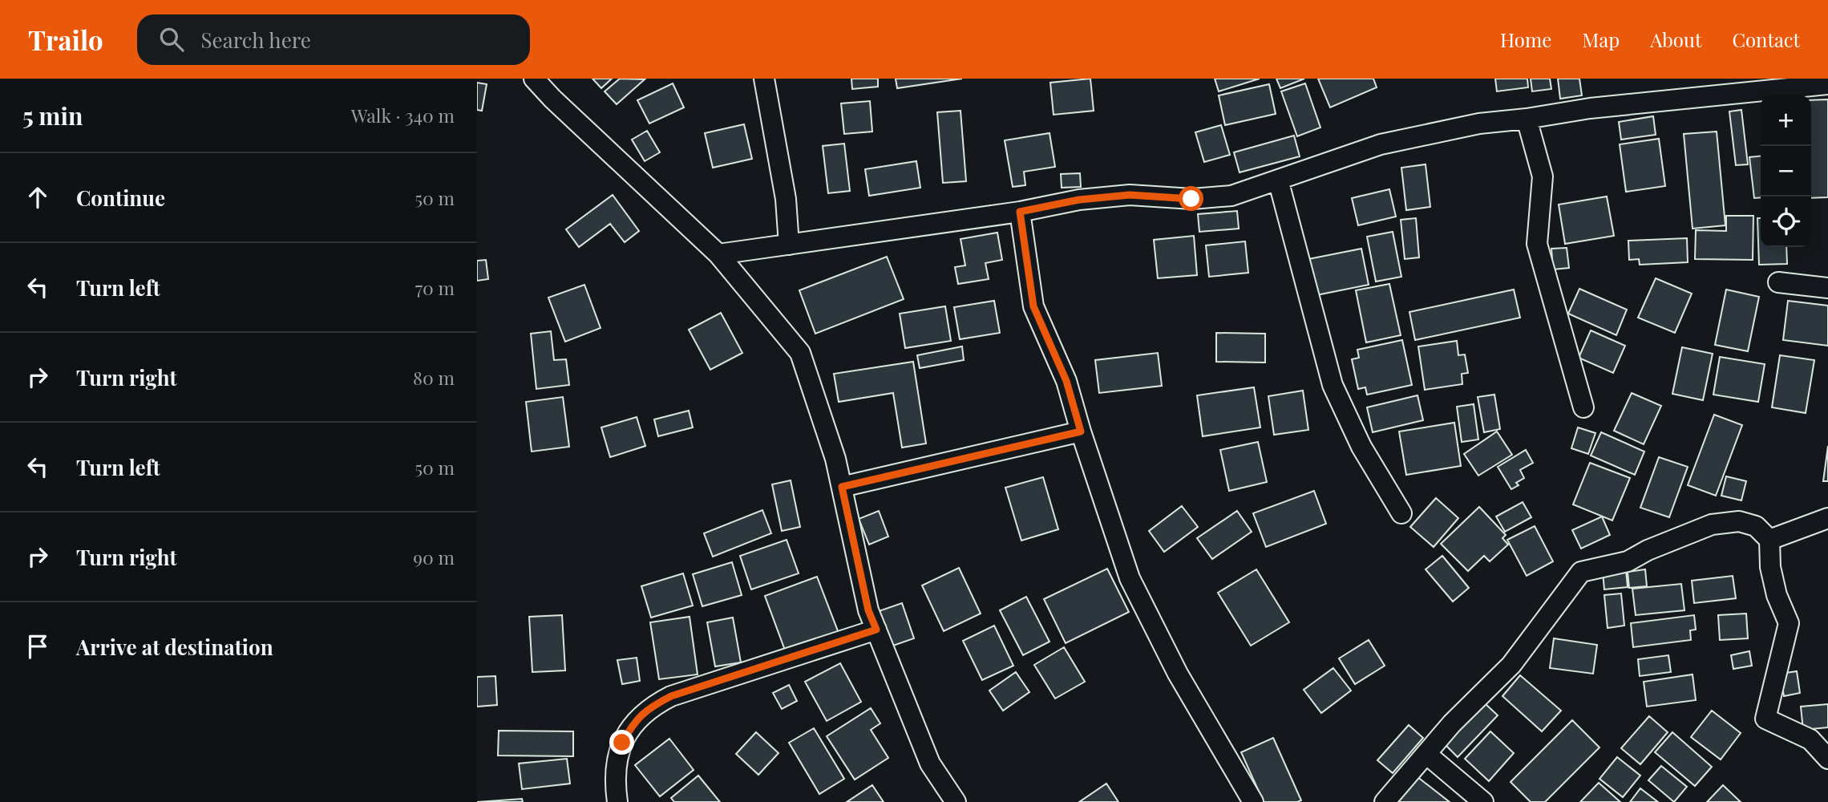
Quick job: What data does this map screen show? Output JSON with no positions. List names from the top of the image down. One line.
{"page":{"header":"Trailo","search":"Search here","nav":["Home","Map","About","Contact"],"heading":["5 min","Walk · 340 m"],"map_buttons":["+","−"],"list":[["Continue","50 m"],["Turn left","70 m"],["Turn right","80 m"],["Turn left","50 m"],["Turn right","90 m"],"Arrive at destination"]}}
